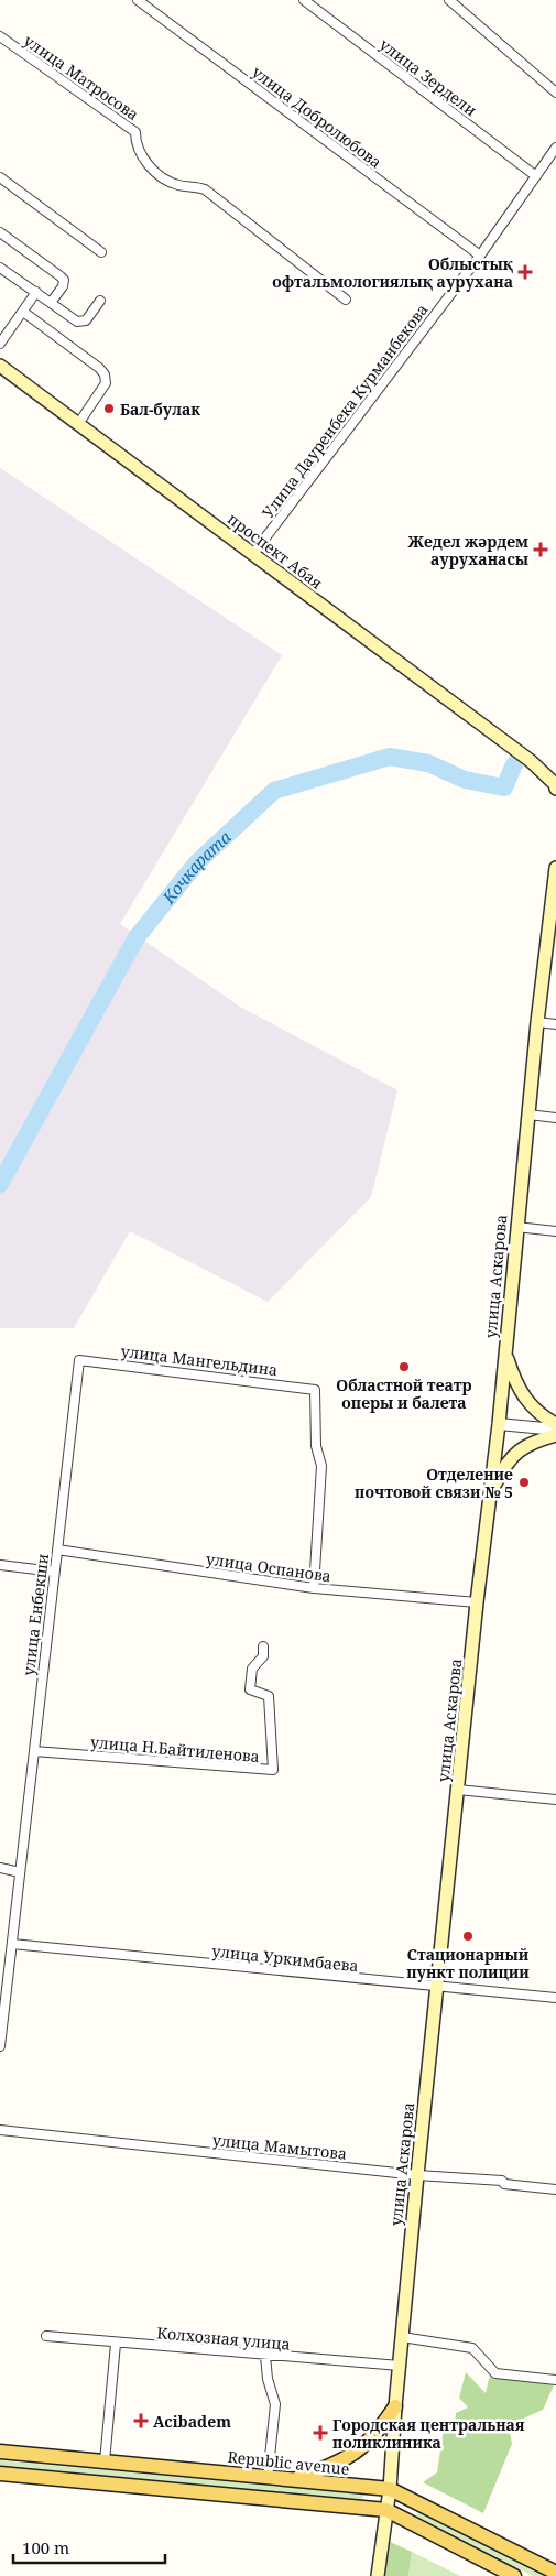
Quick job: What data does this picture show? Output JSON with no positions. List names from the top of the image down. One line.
{"streets":{"main road":["проспект Абая","улица Аскарова","Republic avenue"],"street":["улица Матросова","улица Зердели","улица Добролюбова","Улица Дауренбека Курманбекова","улица Мангельдина","улица Оспанова","улица Енбекши","улица Н.Байтиленова","улица Уркимбаева","улица Мамытова","Колхозная улица"]},"crossings":[["улица Зердели","Улица Дауренбека Курманбекова"],["улица Добролюбова","Улица Дауренбека Курманбекова"],["Улица Дауренбека Курманбекова","проспект Абая"],["улица Аскарова","улица Оспанова"],["улица Аскарова","улица Уркимбаева"],["улица Аскарова","улица Мамытова"],["улица Аскарова","Колхозная улица"],["улица Аскарова","Republic avenue"],["улица Мангельдина","улица Оспанова"],["улица Мангельдина","улица Енбекши"],["улица Оспанова","улица Енбекши"],["улица Енбекши","улица Н.Байтиленова"],["улица Енбекши","улица Уркимбаева"]],"water":["Кочкарата"],"places":{"health":["Облыстық офтальмологиялық аурухана","Жедел жәрдем ауруханасы","Acibadem","Городская центральная поликлиника"],"other":["Бал-булак","Областной театр оперы и балета","Отделение почтовой связи № 5","Стационарный пункт полиции"]},"scale_bar":"100 m"}
